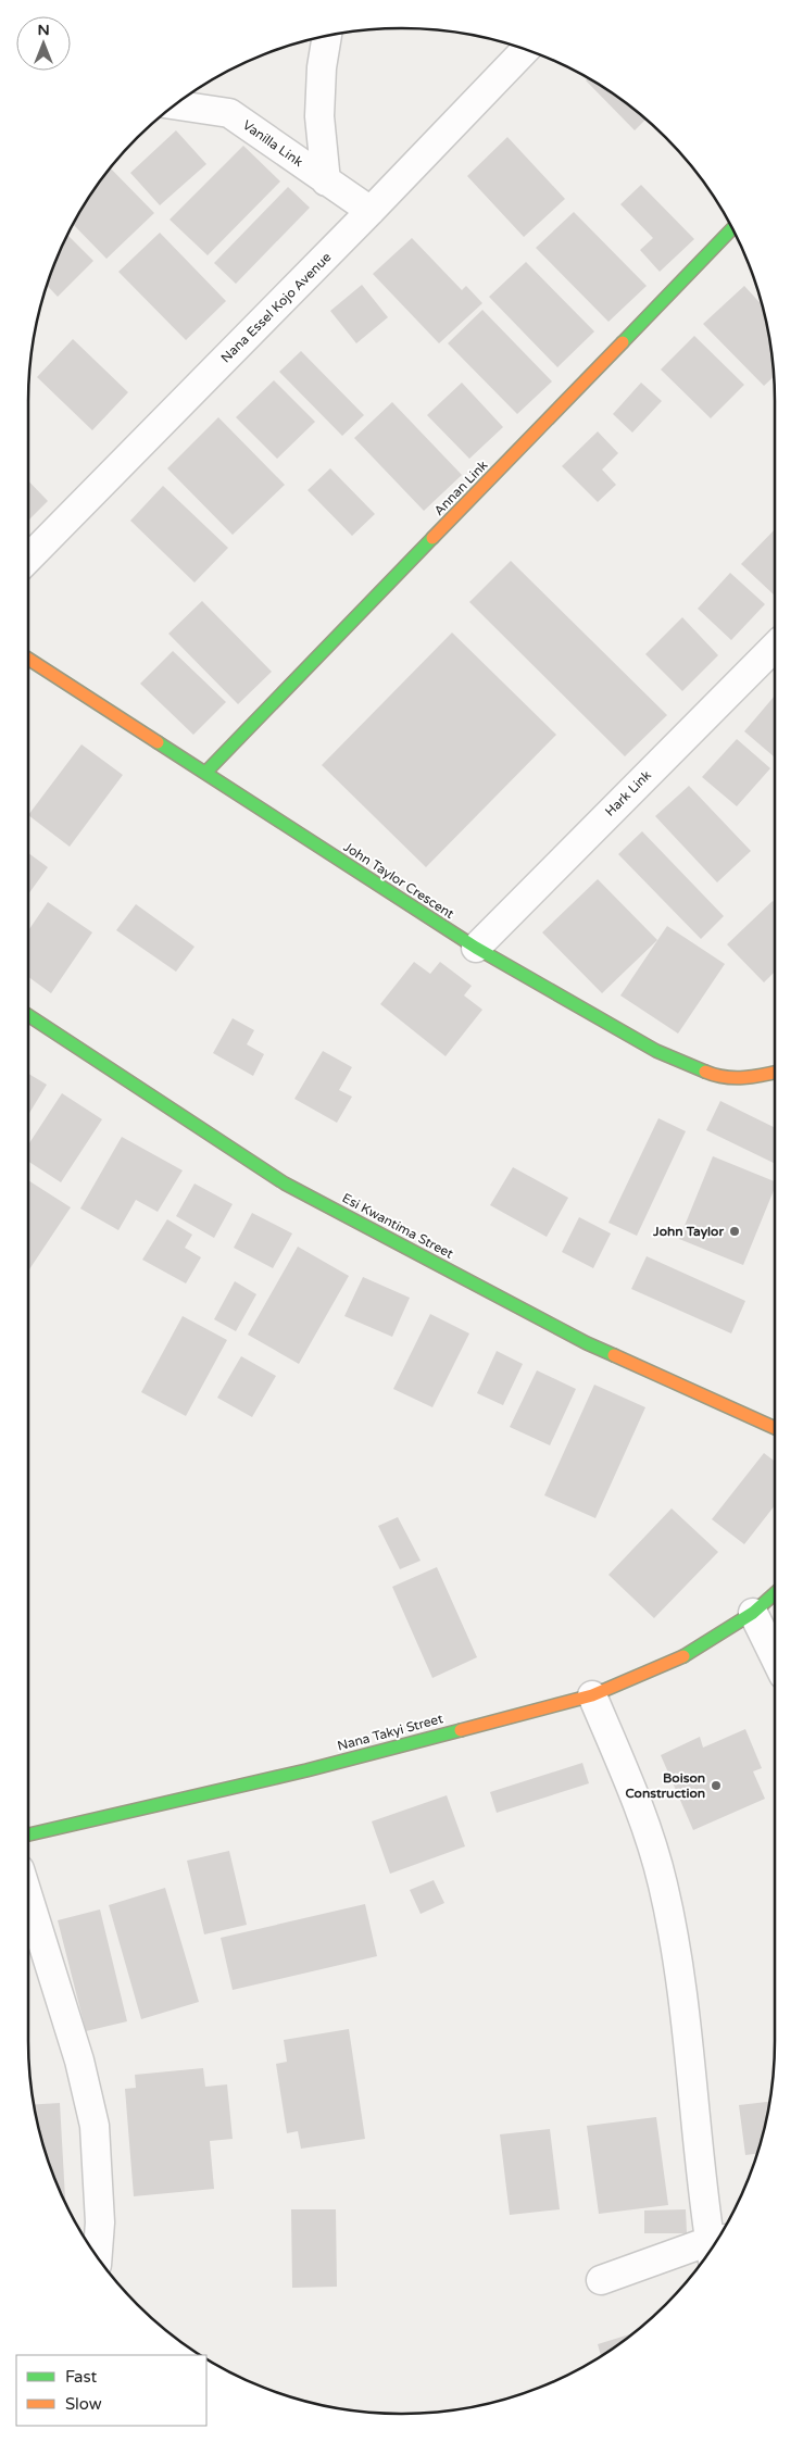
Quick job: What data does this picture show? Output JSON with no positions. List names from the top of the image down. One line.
{"streets":{"street":["Vanilla Link","Nana Essel Kojo Avenue","Annan Link","Hark Link","John Taylor Crescent","Esi Kwantima Street","Nana Takyi Street"]},"crossings":[["Vanilla Link","Nana Essel Kojo Avenue"],["Annan Link","John Taylor Crescent"],["Hark Link","John Taylor Crescent"]],"places":["John Taylor","Boison Construction"],"legend":["Fast","Slow"],"north":"top"}
